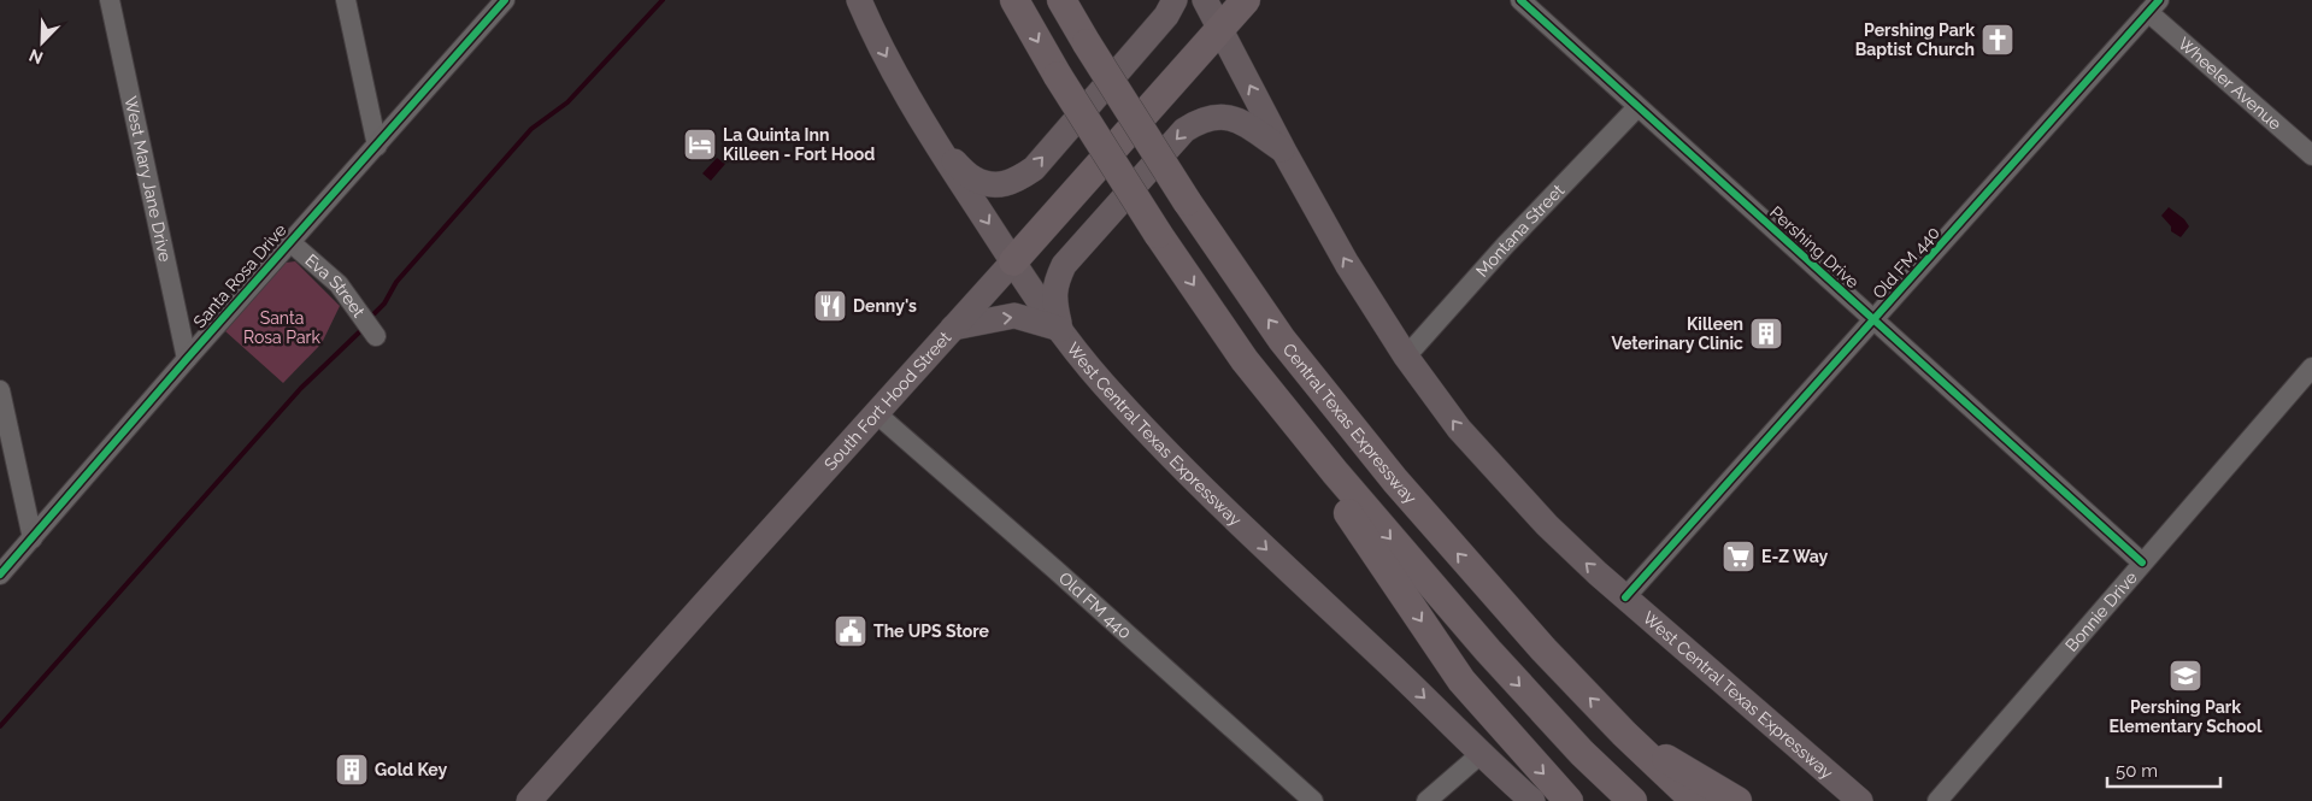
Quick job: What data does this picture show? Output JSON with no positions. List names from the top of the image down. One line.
{"streets":{"highway":["South Fort Hood Street","Central Texas Expressway"],"main road":["West Central Texas Expressway"],"street":["Wheeler Avenue","West Mary Jane Drive","Montana Street","Pershing Drive","Old FM 440","Santa Rosa Drive","Eva Street","Bonnie Drive"]},"crossings":[["Wheeler Avenue","Old FM 440"],["West Mary Jane Drive","Santa Rosa Drive"],["Montana Street","Pershing Drive"],["Montana Street","West Central Texas Expressway"],["Pershing Drive","Old FM 440"],["Pershing Drive","Bonnie Drive"],["Old FM 440","South Fort Hood Street"],["Old FM 440","West Central Texas Expressway"],["Santa Rosa Drive","Eva Street"],["South Fort Hood Street","West Central Texas Expressway"]],"parks":["Santa Rosa Park"],"places":{"church":["Pershing Park Baptist Church"],"hotel":["La Quinta Inn Killeen - Fort Hood"],"restaurant":["Denny's"],"building":["Killeen Veterinary Clinic","Gold Key"],"supermarket":["E-Z Way"],"public building":["The UPS Store"],"school or university":["Pershing Park Elementary School"]},"scale_bar":"50 m","north":"bottom left"}
